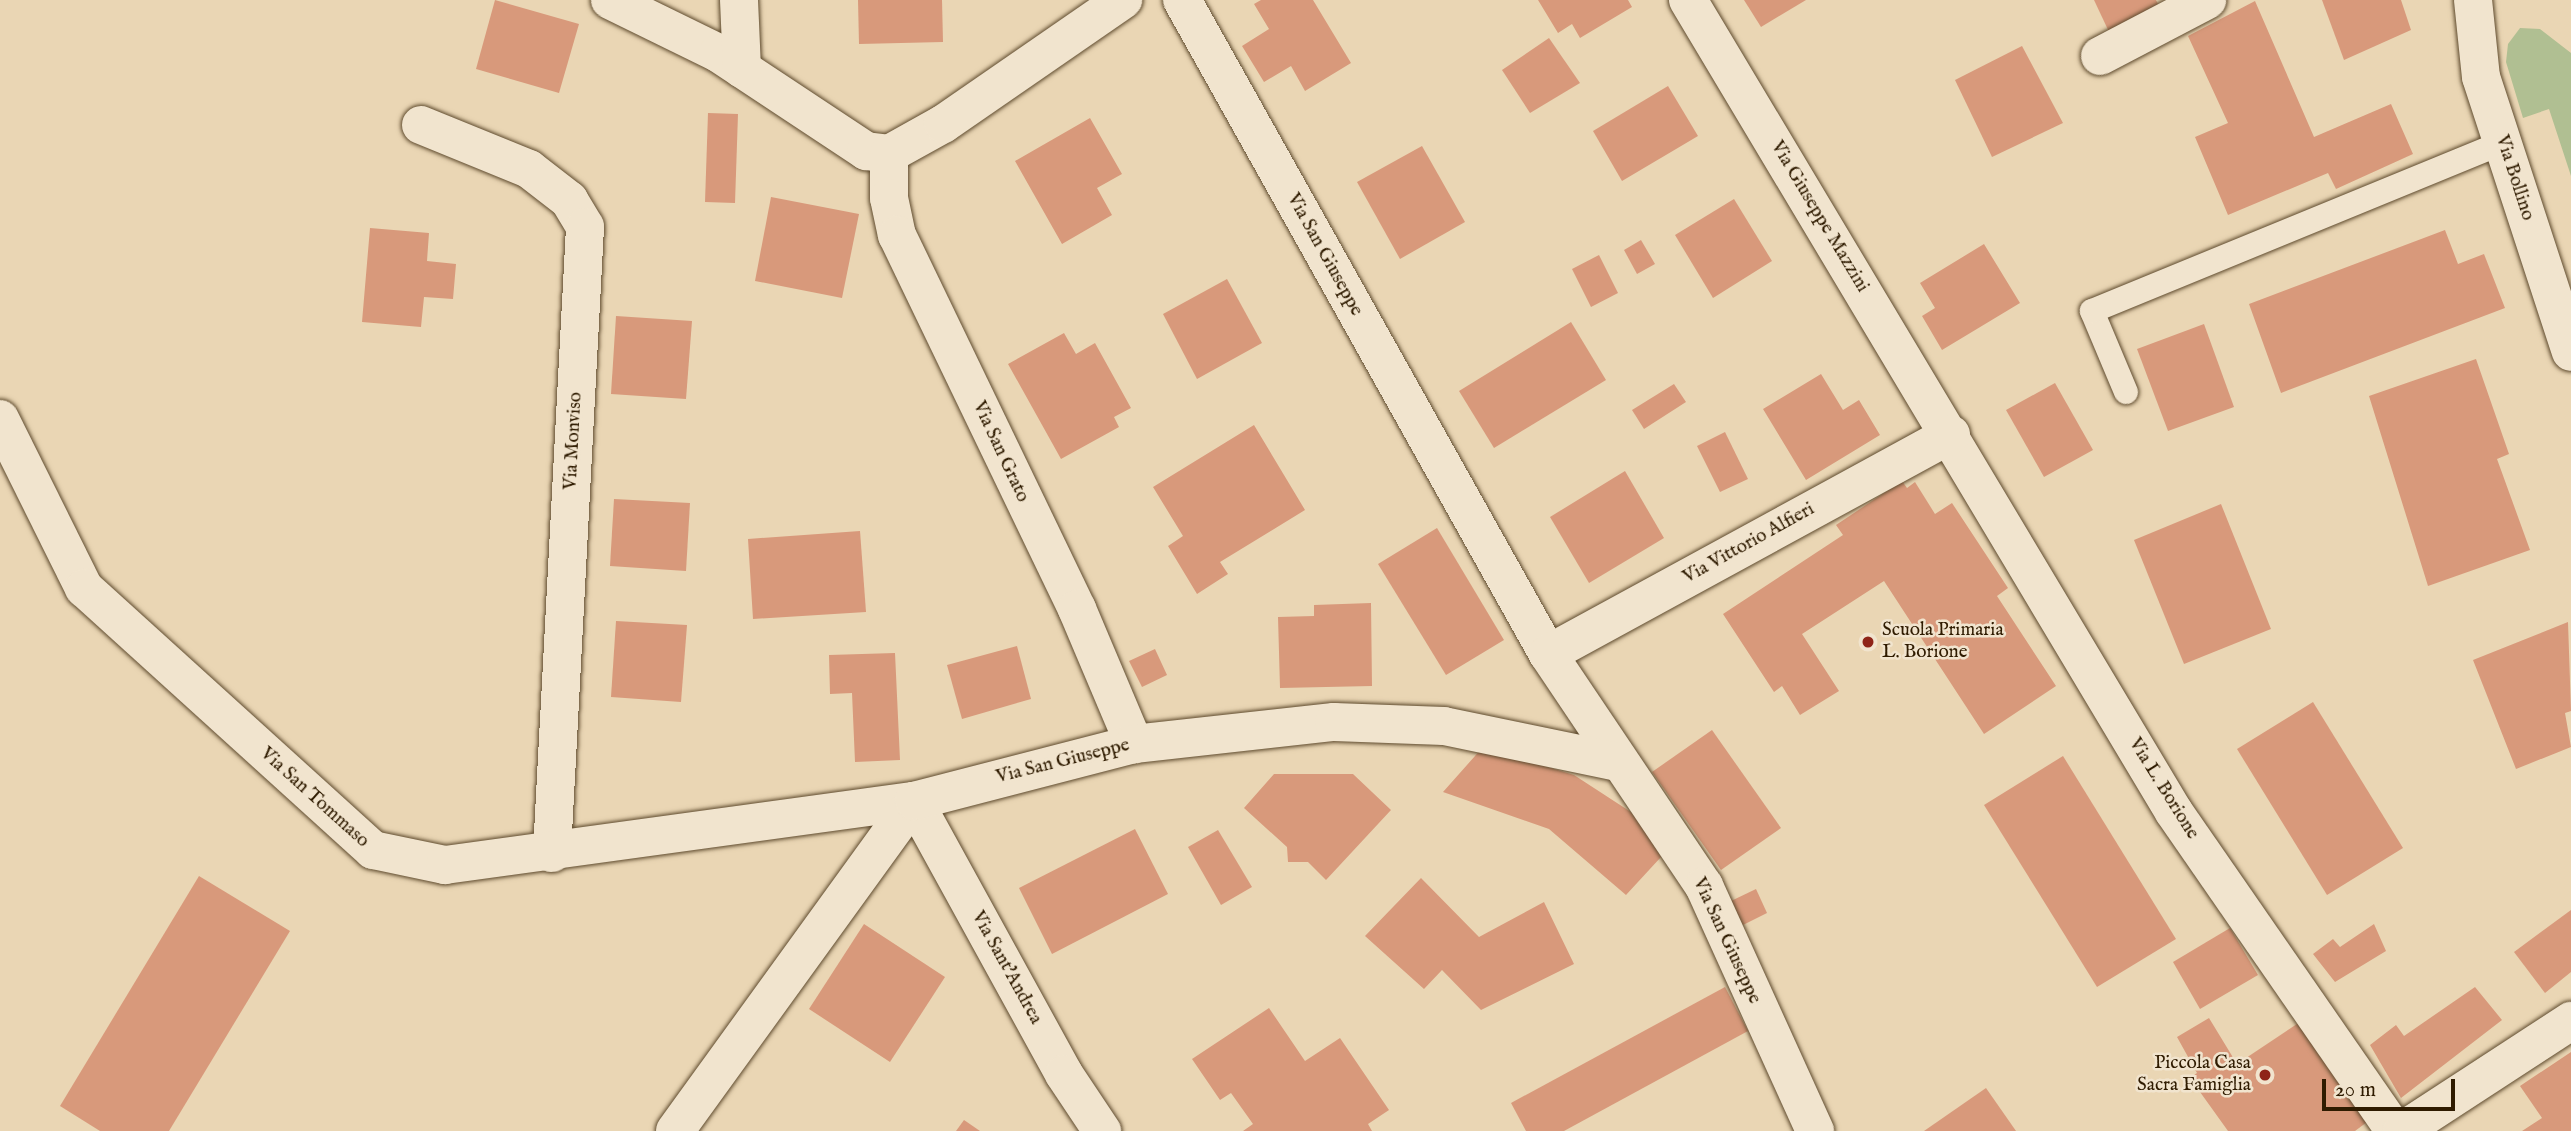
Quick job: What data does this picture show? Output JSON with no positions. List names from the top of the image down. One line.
{"streets":{"street":["Via Bollino","Via Giuseppe Mazzini","Via San Giuseppe","Via Monviso","Via San Grato","Via Vittorio Alfieri","Via L. Borione","Via San Tommaso","Via Sant'Andrea"]},"crossings":[["Via Giuseppe Mazzini","Via Vittorio Alfieri"],["Via Giuseppe Mazzini","Via L. Borione"],["Via San Giuseppe","Via San Grato"],["Via San Giuseppe","Via Vittorio Alfieri"],["Via San Giuseppe","Via San Tommaso"],["Via San Giuseppe","Via Sant'Andrea"],["Via Monviso","Via San Tommaso"],["Via Vittorio Alfieri","Via L. Borione"],["Via San Tommaso","Via Sant'Andrea"]],"places":["Scuola Primaria L. Borione","Piccola Casa Sacra Famiglia"],"scale_bar":"20 m"}
